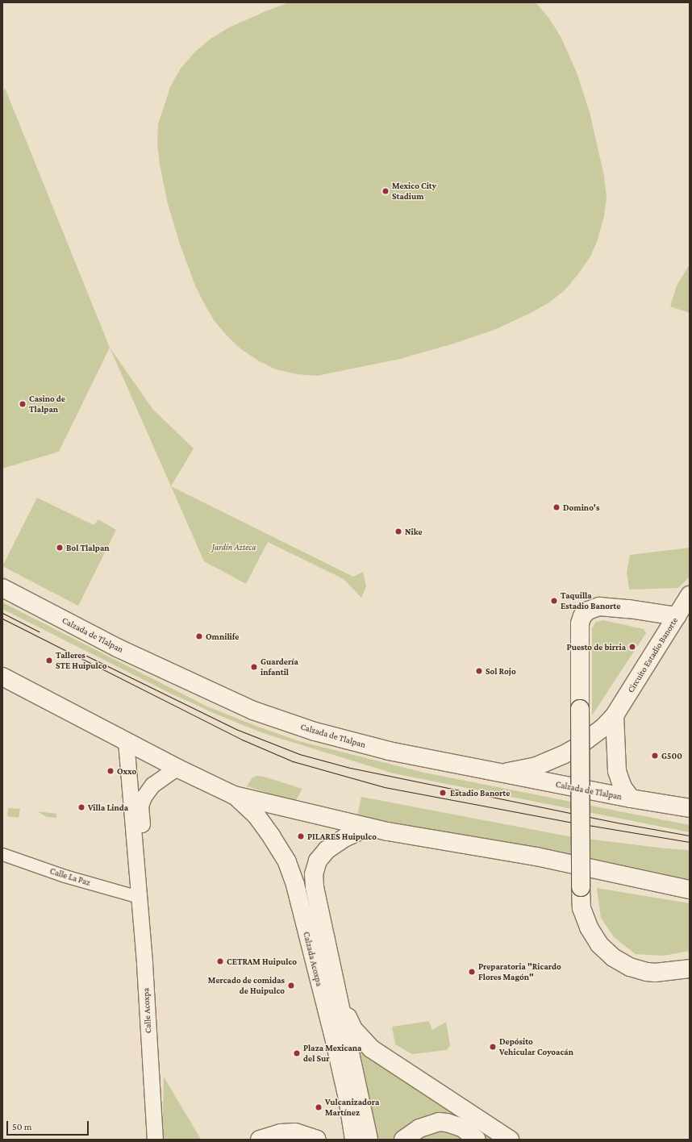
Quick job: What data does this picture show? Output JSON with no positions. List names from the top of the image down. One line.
{"streets":{"main road":["Calzada de Tlalpan","Circuito Estadio Banorte","Calzada Acoxpa"],"street":["Calle La Paz","Calle Acoxpa"]},"crossings":[["Calzada de Tlalpan","Circuito Estadio Banorte"],["Calle La Paz","Calle Acoxpa"]],"parks":["Jardín Azteca"],"places":["Mexico City Stadium","Casino de Tlalpan","Domino's","Nike","Bol Tlalpan","Taquilla Estadio Banorte","Omnilife","Puesto de birria","Talleres STE Huipulco","Guardería infantil","Sol Rojo","G500","Oxxo","Estadio Banorte","Villa Linda","PILARES Huipulco","CETRAM Huipulco","Preparatoria \"Ricardo Flores Magón\"","Mercado de comidas de Huipulco","Depósito Vehicular Coyoacán","Plaza Mexicana del Sur","Vulcanizadora Martínez"],"scale_bar":"50 m"}
